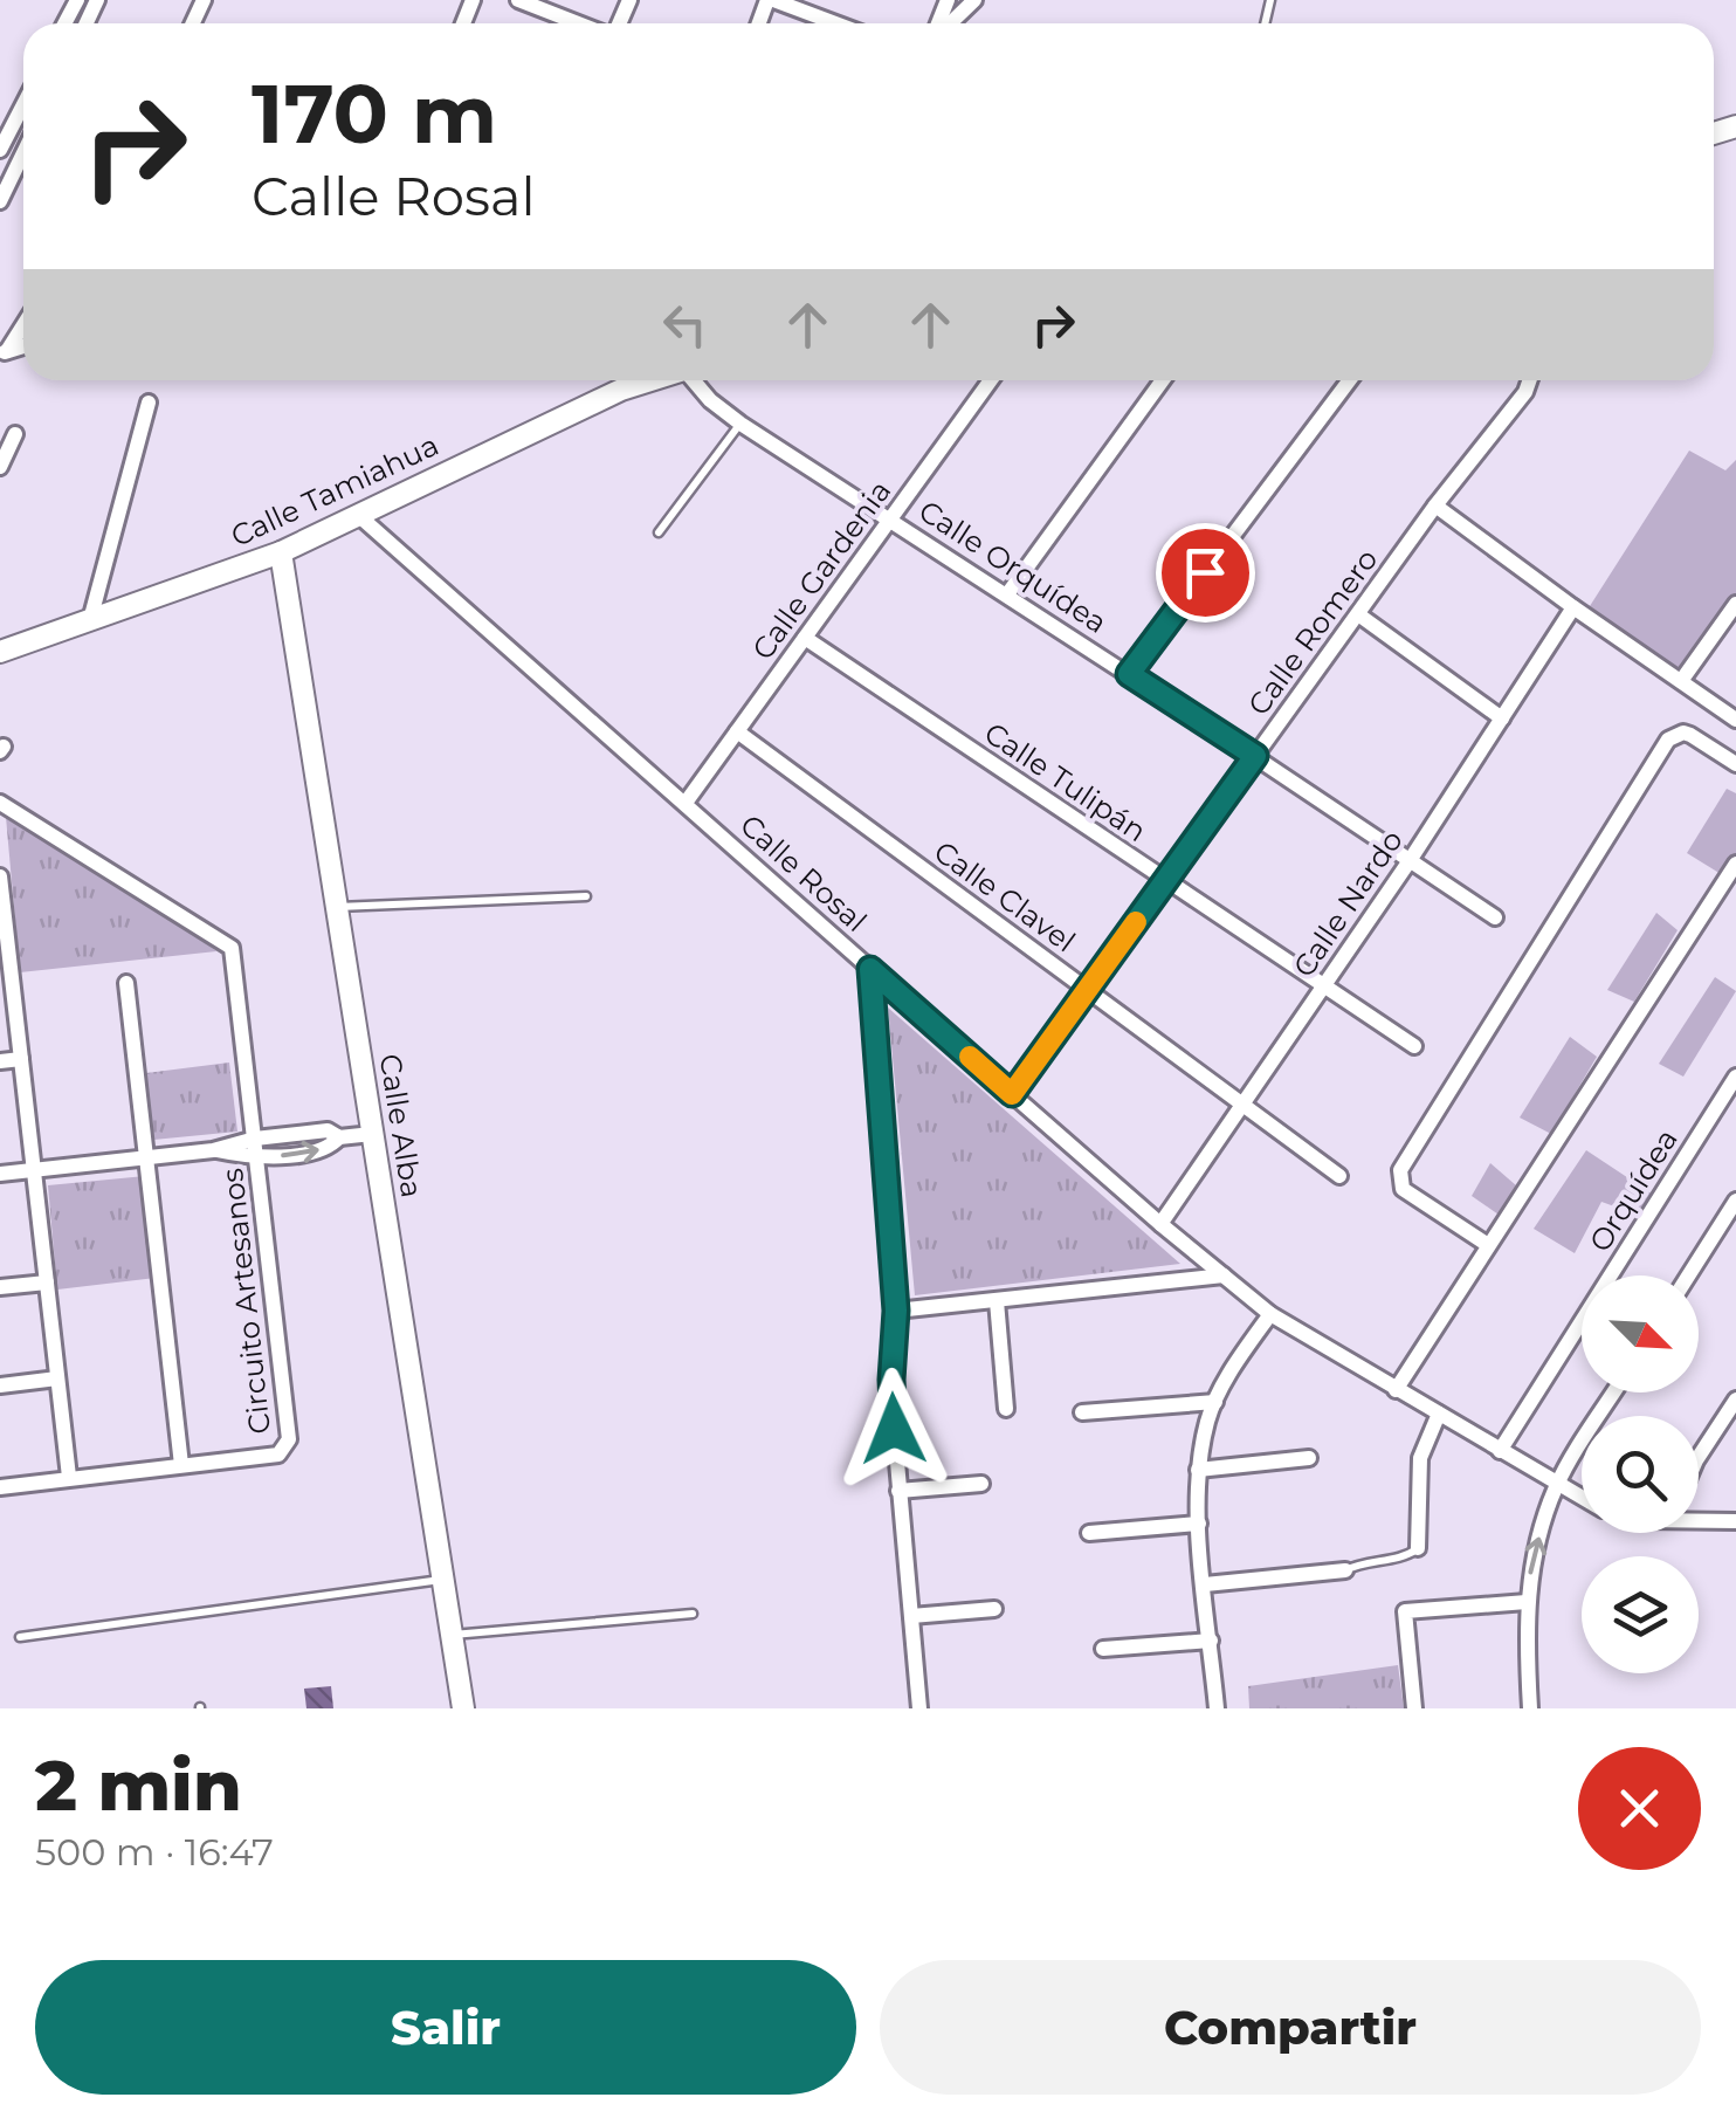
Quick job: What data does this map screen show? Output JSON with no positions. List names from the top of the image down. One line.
{"streets":{"street":["Calle Tamiahua","Calle Orquídea","Calle Gardenia","Calle Romero","Calle Tulipán","Calle Rosal","Calle Clavel","Calle Nardo","Calle Alba","Orquídea","Circuito Artesanos"]},"crossings":[["Calle Tamiahua","Calle Rosal"],["Calle Tamiahua","Calle Alba"],["Calle Orquídea","Calle Gardenia"],["Calle Orquídea","Calle Romero"],["Calle Orquídea","Calle Nardo"],["Calle Gardenia","Calle Tulipán"],["Calle Gardenia","Calle Rosal"],["Calle Gardenia","Calle Clavel"],["Calle Romero","Calle Tulipán"],["Calle Romero","Calle Rosal"],["Calle Romero","Calle Clavel"],["Calle Tulipán","Calle Nardo"],["Calle Rosal","Calle Nardo"],["Calle Rosal","Orquídea"],["Calle Clavel","Calle Nardo"]],"north":"bottom right","page":{"turn":["170 m","Calle Rosal"],"heading":["2 min","500 m · 16:47"],"buttons":["Salir","Compartir"]}}
